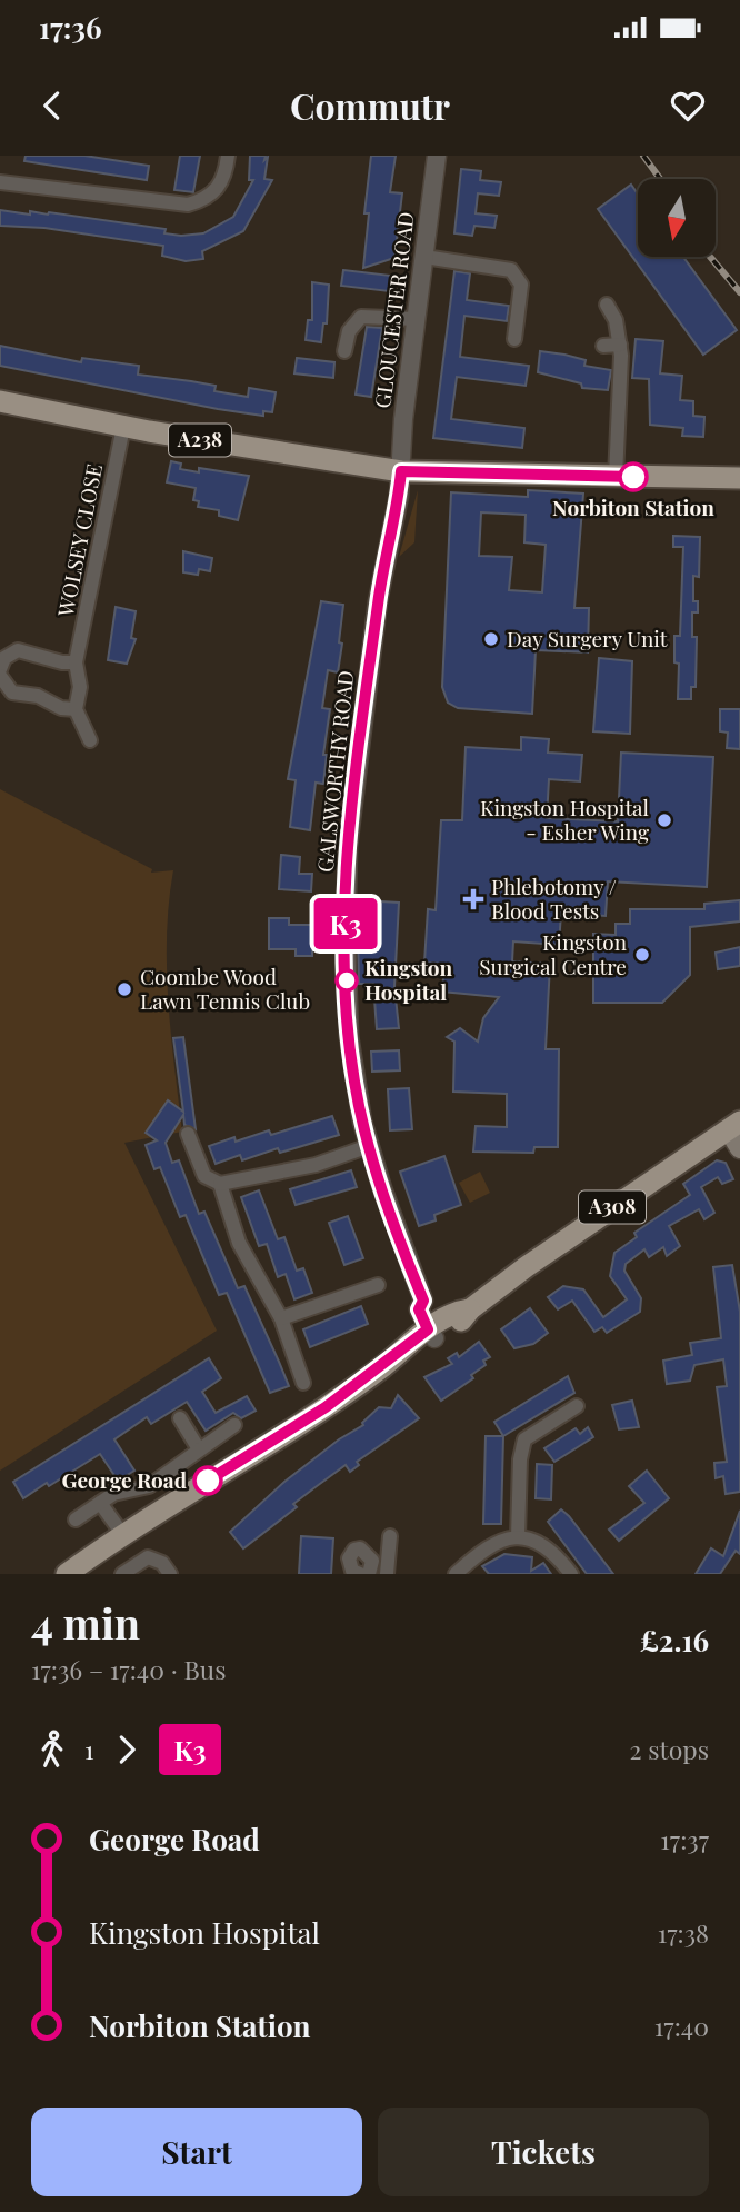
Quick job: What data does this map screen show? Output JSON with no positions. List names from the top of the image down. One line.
{"streets":{"main road":["A238","A308"],"street":["GLOUCESTER ROAD","WOLSEY CLOSE","GALSWORTHY ROAD"]},"crossings":[["GLOUCESTER ROAD","A238"],["GLOUCESTER ROAD","GALSWORTHY ROAD"],["A238","WOLSEY CLOSE"],["A238","GALSWORTHY ROAD"],["GALSWORTHY ROAD","A308"]],"places":{"other":["Norbiton Station","Day Surgery Unit","Kingston Hospital - Esher Wing","Kingston Surgical Centre","Kingston Hospital","Coombe Wood Lawn Tennis Club","George Road"],"health":["Phlebotomy / Blood Tests"]},"lines":["bus line K3"],"north":"bottom","page":{"status":"17:36","header":"Commutr","on_map":"K3","heading":["4 min","17:36 – 17:40 · Bus","£2.16"],"legs":["1","K3","2 stops"],"list":[{"name":"George Road","value":"17:37"},{"name":"Kingston Hospital","value":"17:38"},{"name":"Norbiton Station","value":"17:40"}],"buttons":["Start","Tickets"]}}
